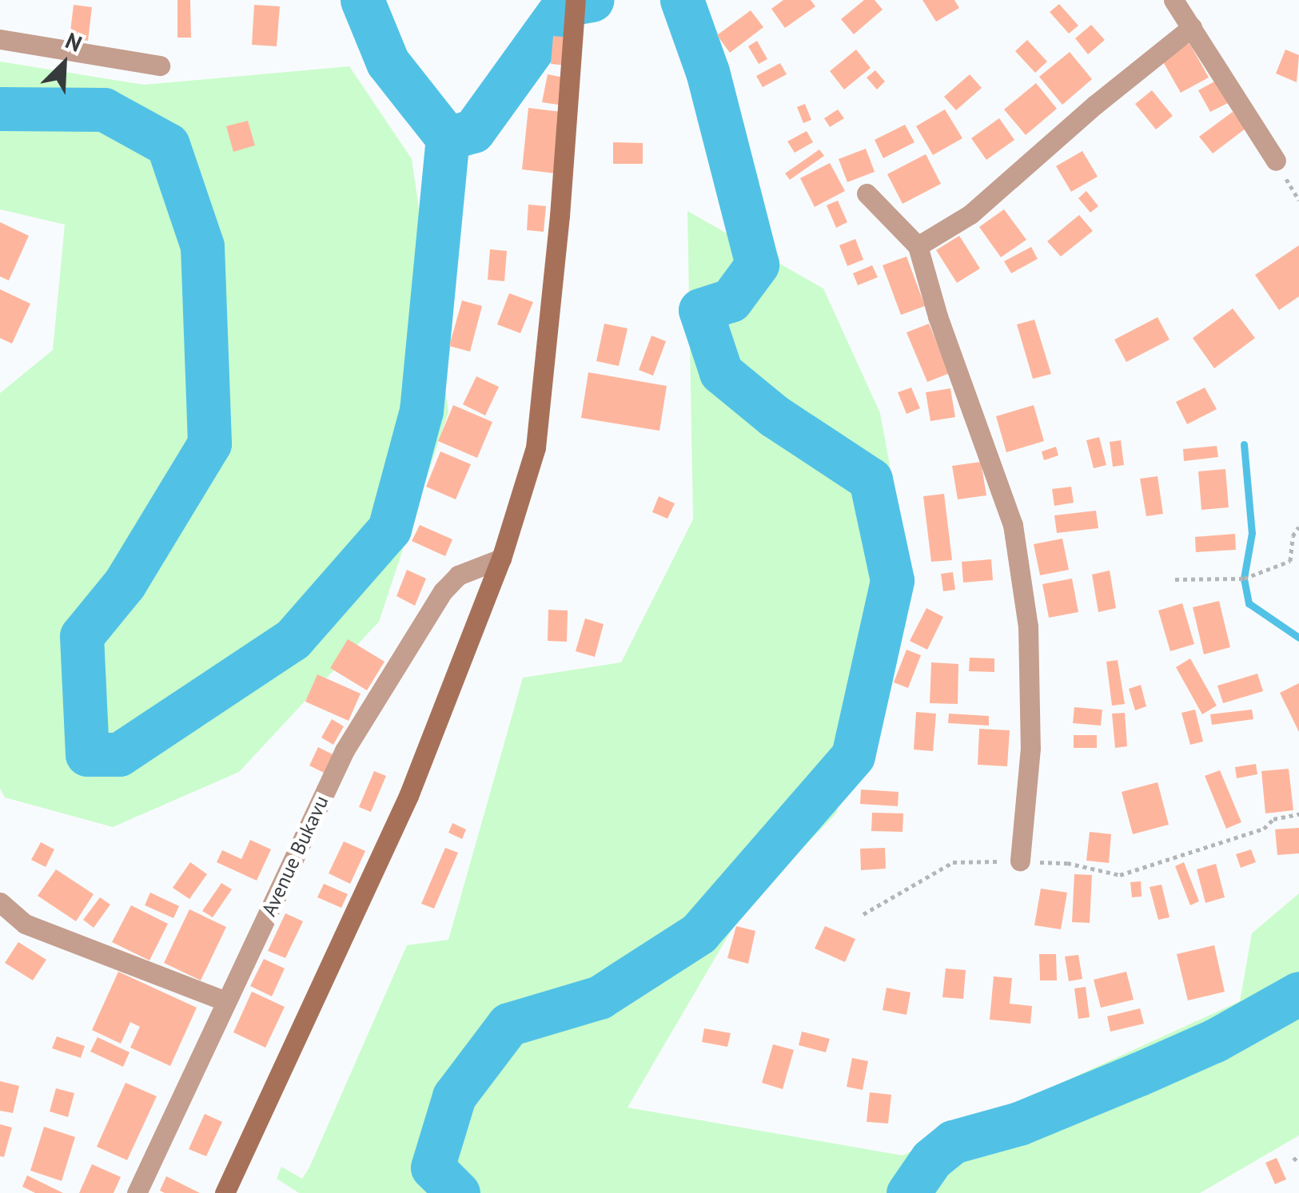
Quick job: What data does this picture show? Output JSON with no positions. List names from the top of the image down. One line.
{"streets":{"street":["Avenue Bukavu"]},"north":"top right"}
